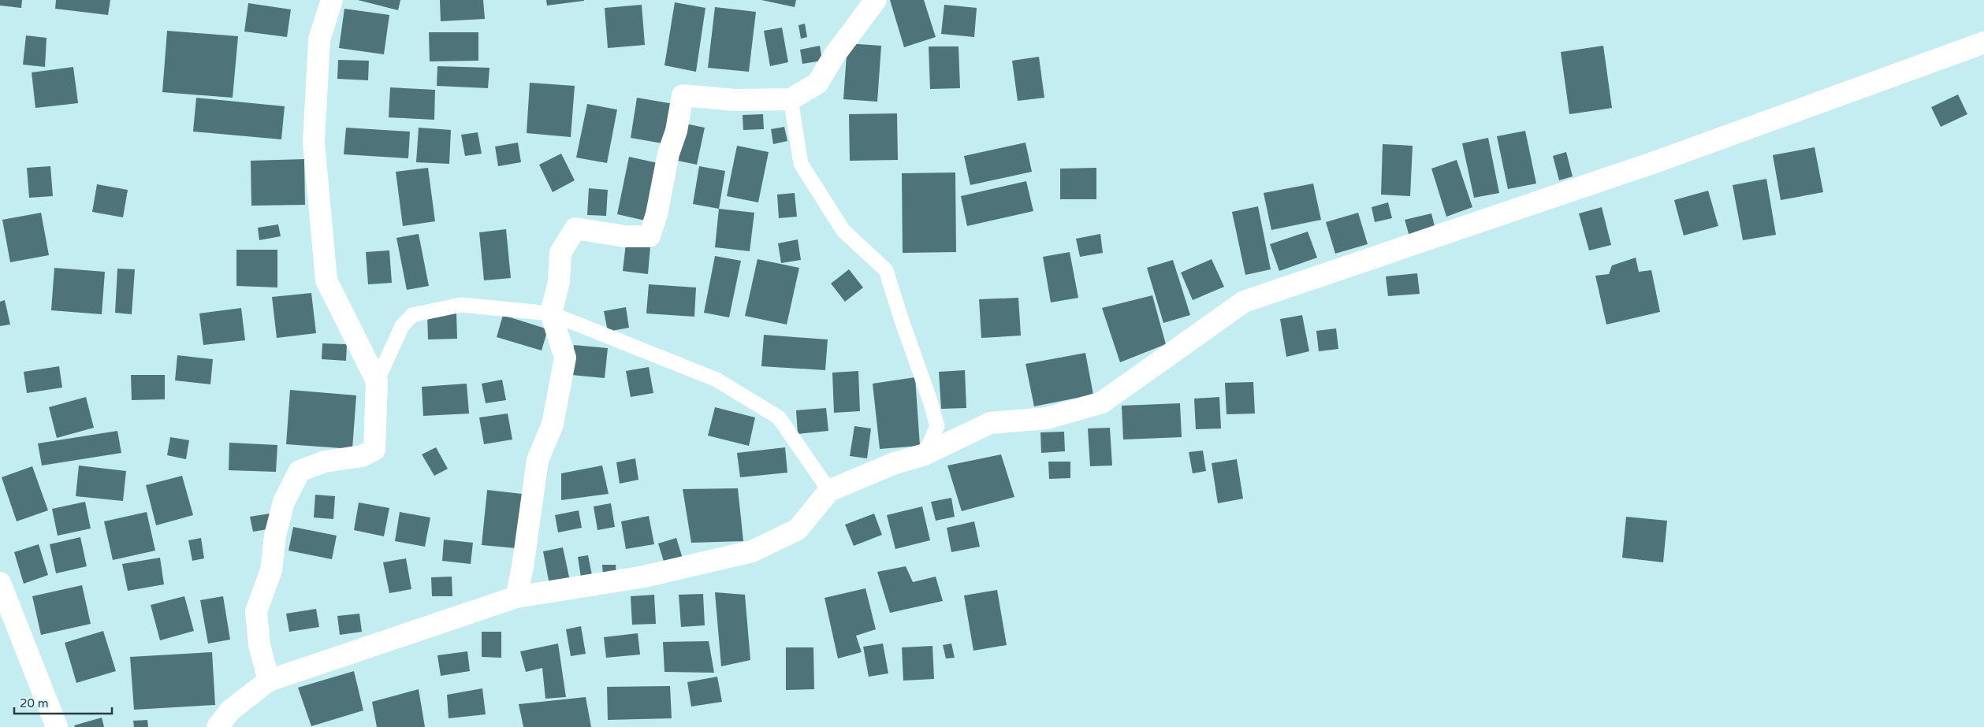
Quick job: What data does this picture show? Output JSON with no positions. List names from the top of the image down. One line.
{"scale_bar":"20 m"}
